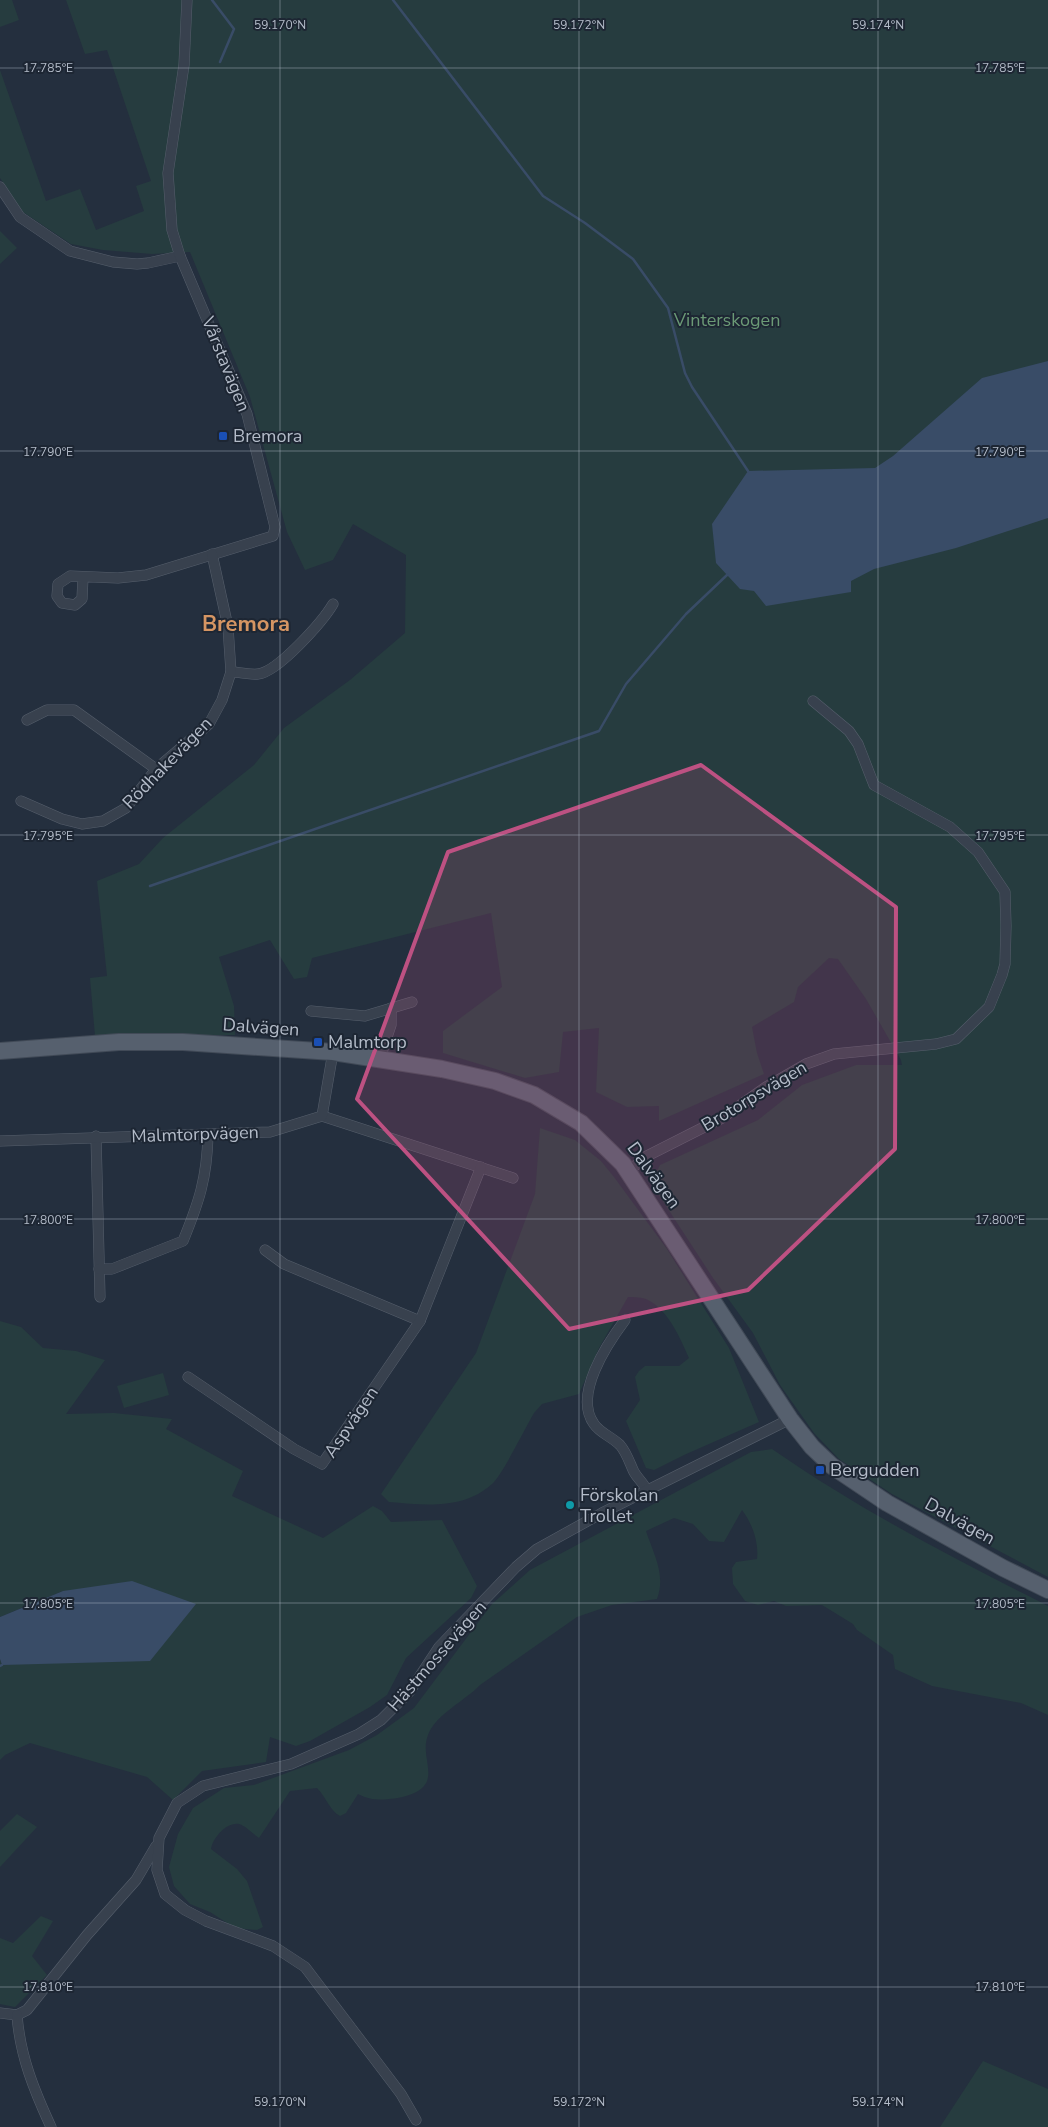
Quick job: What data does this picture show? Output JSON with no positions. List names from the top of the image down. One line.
{"streets":{"main road":["Dalvägen"],"street":["Vårstavägen","Rödhakevägen","Brotorpsvägen","Malmtorpvägen","Aspvägen","Hästmossevägen"]},"crossings":[["Vårstavägen","Rödhakevägen"],["Dalvägen","Brotorpsvägen"],["Dalvägen","Hästmossevägen"]],"districts":["Bremora"],"parks":["Vinterskogen"],"places":{"transit":["Bremora","Malmtorp","Bergudden"],"other":["Förskolan Trollet"]},"coordinates":["59.170°N","59.172°N","59.174°N","17.785°E","17.790°E","17.795°E","17.800°E","17.805°E","17.810°E"]}
